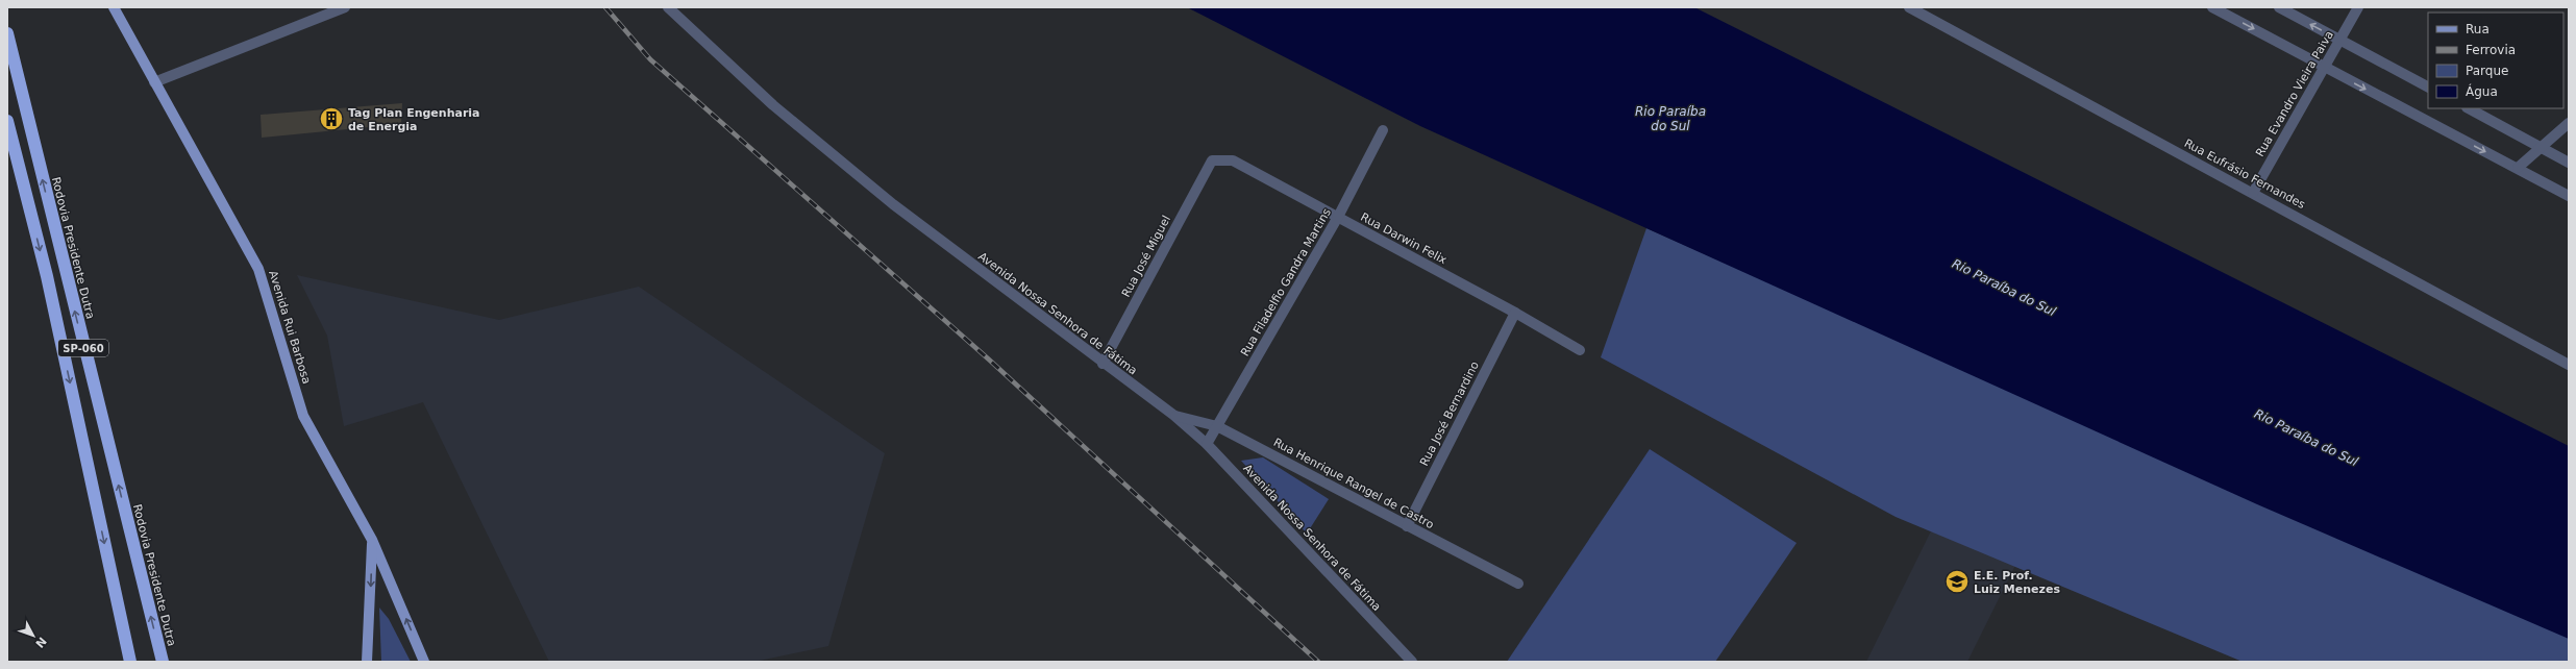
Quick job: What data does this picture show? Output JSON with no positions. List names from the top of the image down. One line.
{"streets":{"highway":["Rodovia Presidente Dutra","SP-060"],"main road":["Avenida Rui Barbosa"],"street":["Rua Evandro Vieira Paiva","Rua Eufrásio Fernandes","Rua Darwin Felix","Rua José Miguel","Rua Filadelfio Gandra Martins","Avenida Nossa Senhora de Fátima","Rua José Bernardino","Rua Henrique Rangel de Castro"]},"crossings":[["Rua Evandro Vieira Paiva","Rua Eufrásio Fernandes"],["Rua Darwin Felix","Rua José Miguel"],["Rua Darwin Felix","Rua Filadelfio Gandra Martins"],["Rua Darwin Felix","Rua José Bernardino"],["Rua José Miguel","Avenida Nossa Senhora de Fátima"],["Rua Filadelfio Gandra Martins","Avenida Nossa Senhora de Fátima"],["Rua Filadelfio Gandra Martins","Rua Henrique Rangel de Castro"],["Avenida Nossa Senhora de Fátima","Rua Henrique Rangel de Castro"],["Rua José Bernardino","Rua Henrique Rangel de Castro"]],"water":["Rio Paraíba do Sul"],"places":{"building":["Tag Plan Engenharia de Energia"],"school or university":["E.E. Prof. Luiz Menezes"]},"legend":["Rua","Ferrovia","Parque","Água"],"north":"bottom right"}
